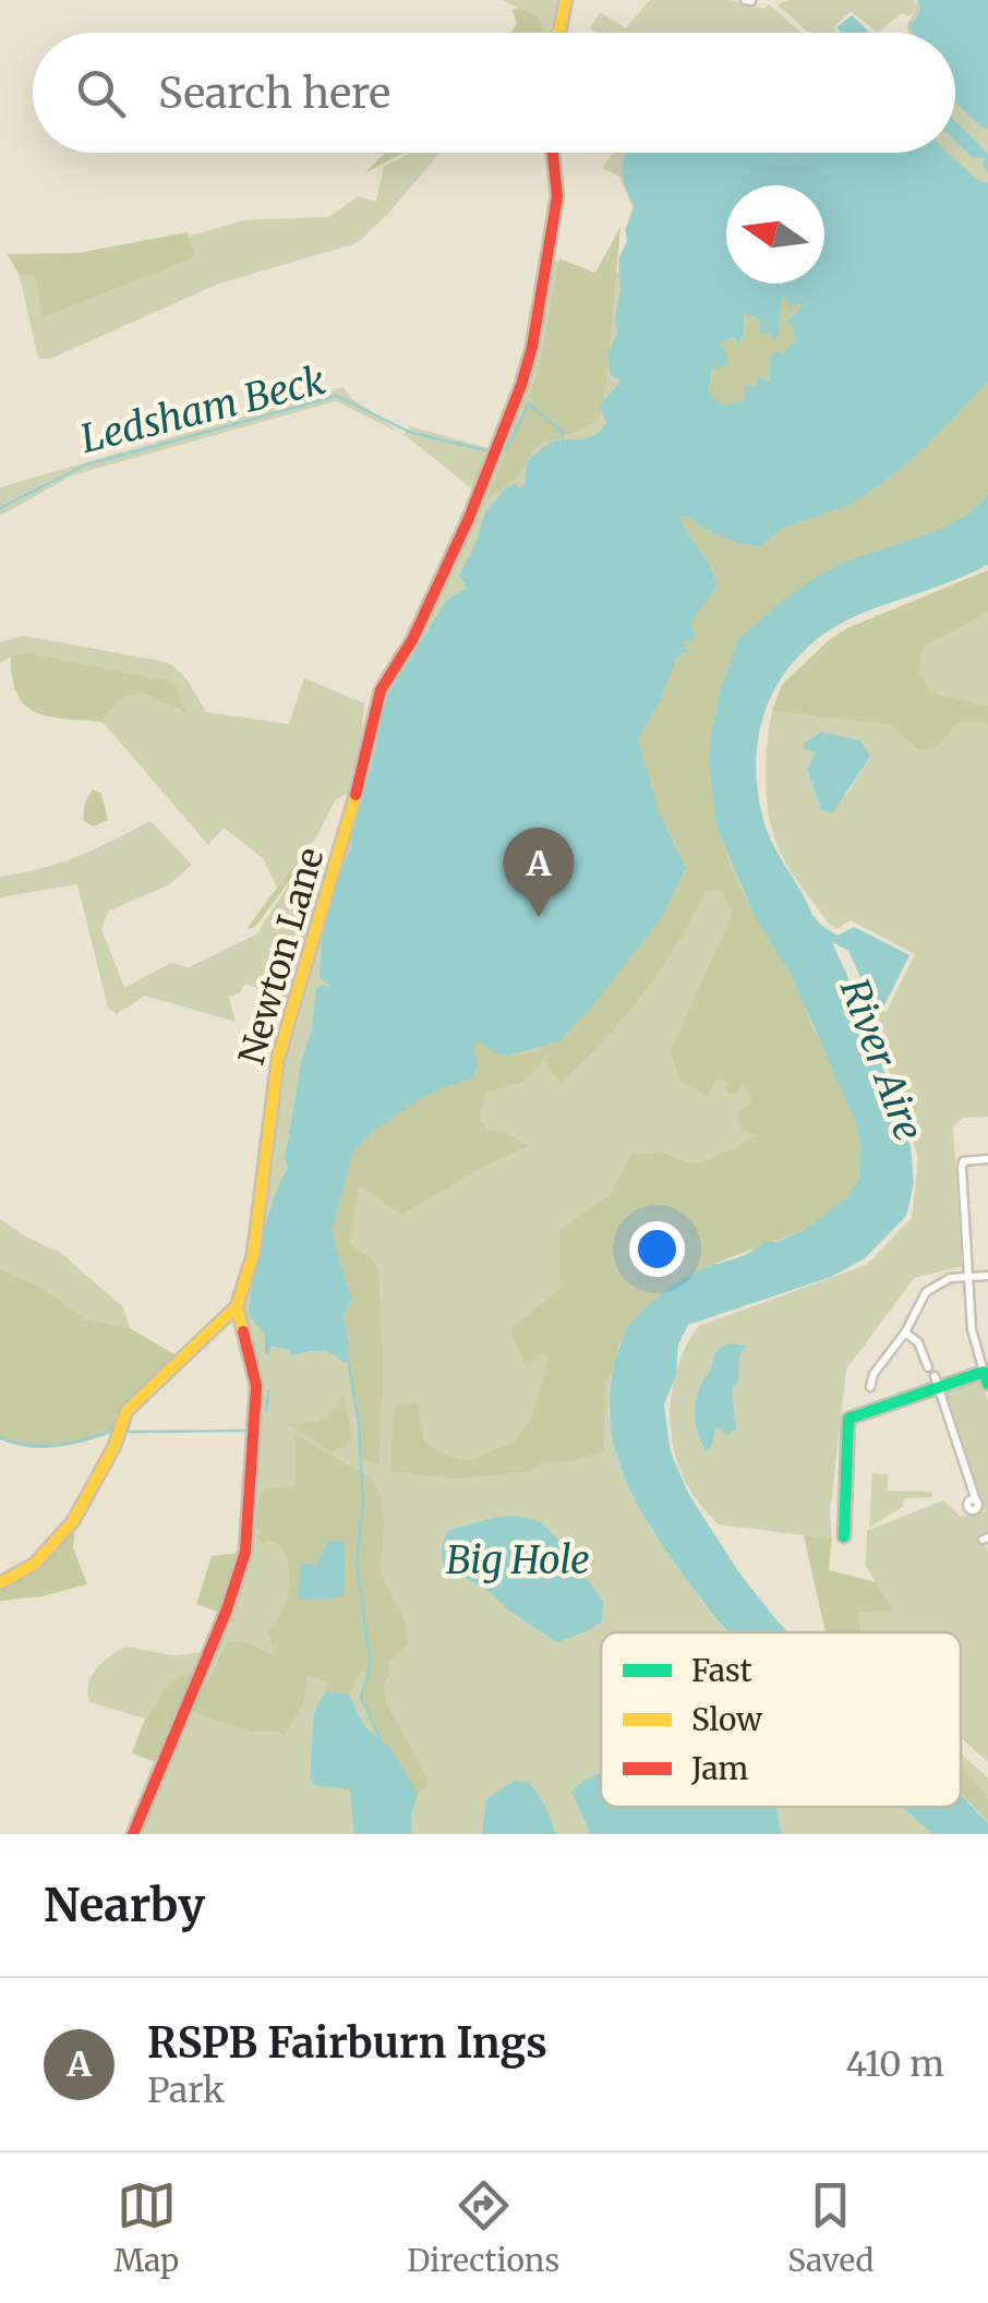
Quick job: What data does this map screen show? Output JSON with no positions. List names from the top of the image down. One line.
{"streets":{"street":["Newton Lane"]},"water":["Ledsham Beck","River Aire","Big Hole"],"legend":["Fast","Slow","Jam"],"north":"left","page":{"search":"Search here","pins":"A","heading":"Nearby","list":[{"mark":"A","name":"RSPB Fairburn Ings","note":"Park","value":"410 m"}],"nav":["Map","Directions","Saved"]}}
